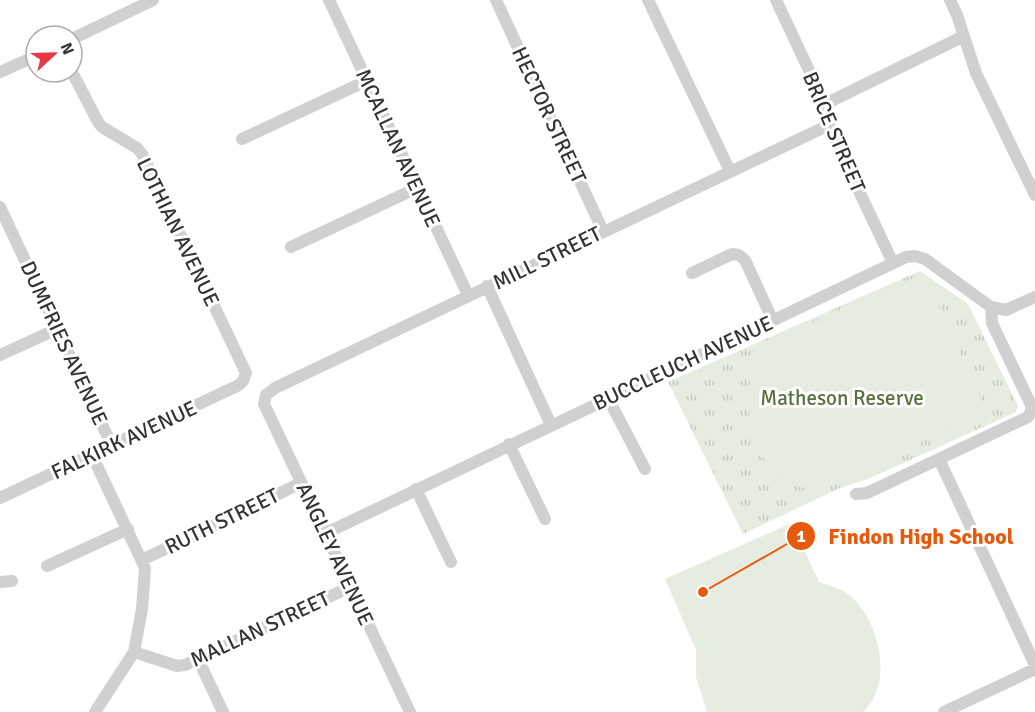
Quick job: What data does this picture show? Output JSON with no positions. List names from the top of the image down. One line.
{"streets":{"street":["HECTOR STREET","BRICE STREET","MCALLAN AVENUE","LOTHIAN AVENUE","MILL STREET","DUMFRIES AVENUE","BUCCLEUCH AVENUE","FALKIRK AVENUE","RUTH STREET","ANGLEY AVENUE","MALLAN STREET"]},"crossings":[["HECTOR STREET","MILL STREET"],["BRICE STREET","MILL STREET"],["BRICE STREET","BUCCLEUCH AVENUE"],["MCALLAN AVENUE","MILL STREET"],["LOTHIAN AVENUE","FALKIRK AVENUE"],["MILL STREET","ANGLEY AVENUE"],["DUMFRIES AVENUE","FALKIRK AVENUE"],["BUCCLEUCH AVENUE","ANGLEY AVENUE"],["RUTH STREET","ANGLEY AVENUE"],["ANGLEY AVENUE","MALLAN STREET"]],"parks":["Matheson Reserve"],"places":["Findon High School"],"north":"right"}
